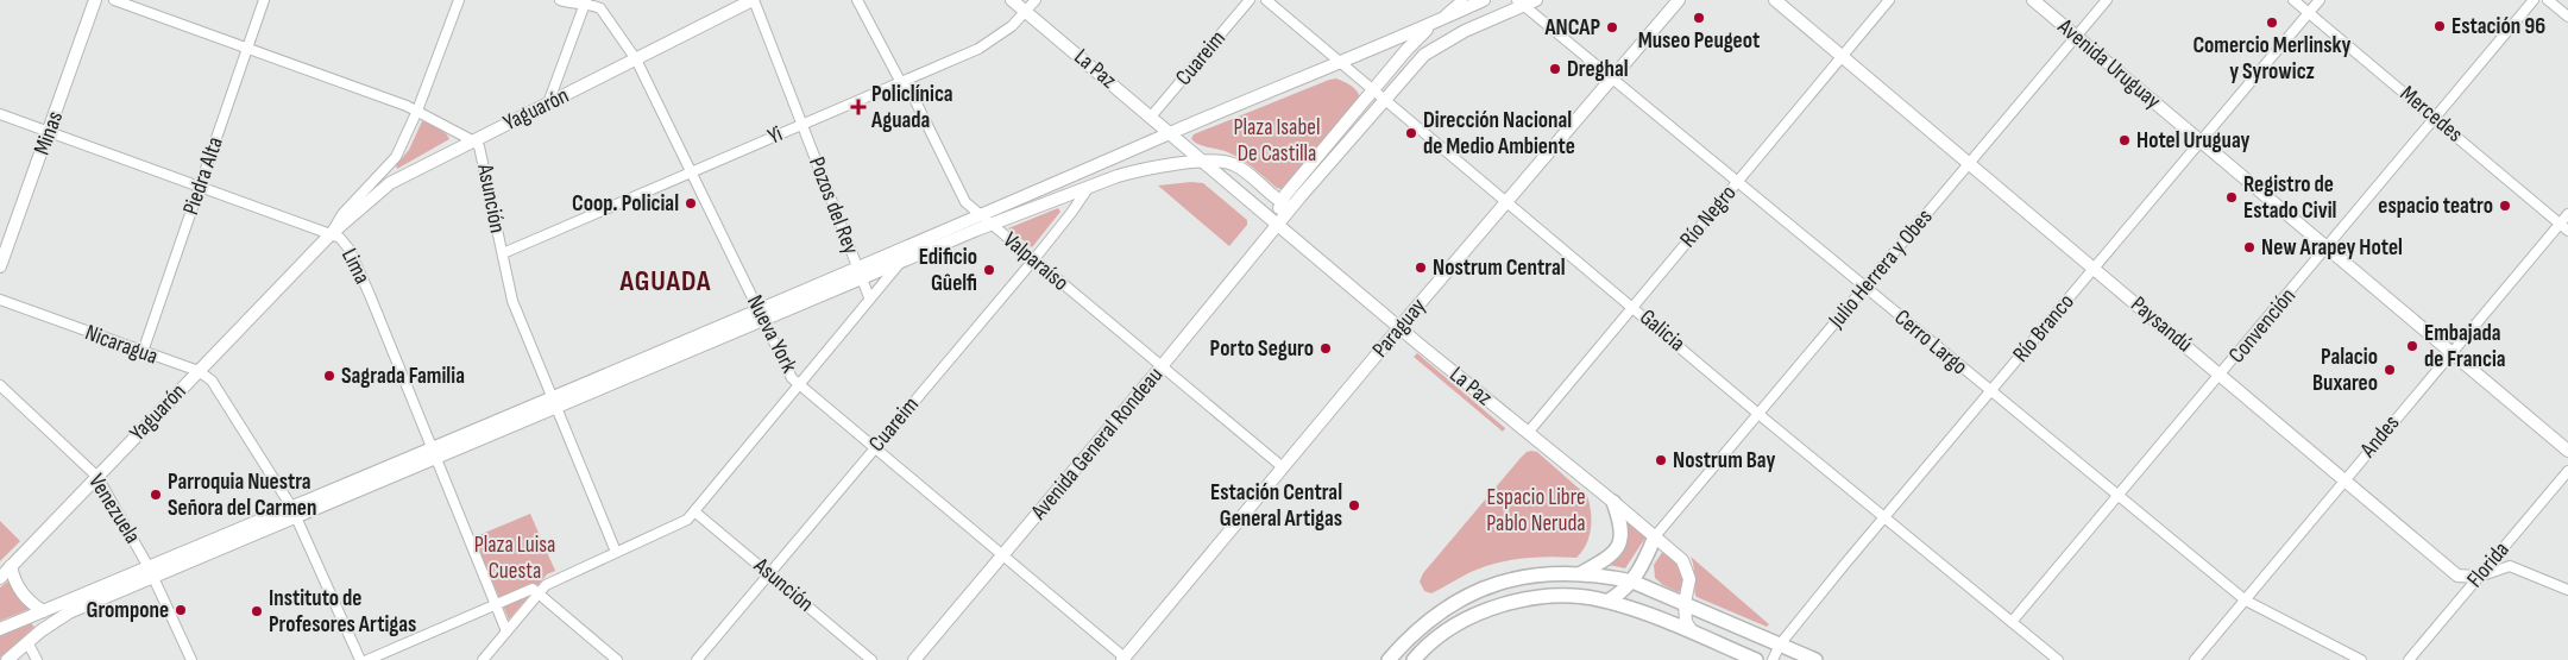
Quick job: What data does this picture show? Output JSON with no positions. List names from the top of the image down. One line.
{"streets":{"street":["Cuareim","Avenida Uruguay","La Paz","Yaguarón","Mercedes","Minas","Yi","Piedra Alta","Asunción","Pozos del Rey","Río Negro","Valparaíso","Lima","Julio Herrera y Obes","Paysandú","Convención","Paraguay","Río Branco","Galicia","Nueva York","Cerro Largo","Nicaragua","Andes","Avenida General Rondeau","Venezuela","Florida"]},"crossings":[["Cuareim","La Paz"],["Cuareim","Asunción"],["Cuareim","Valparaíso"],["Cuareim","Nueva York"],["Avenida Uruguay","Julio Herrera y Obes"],["Avenida Uruguay","Convención"],["Avenida Uruguay","Río Branco"],["Avenida Uruguay","Andes"],["La Paz","Yi"],["La Paz","Río Negro"],["La Paz","Julio Herrera y Obes"],["La Paz","Paraguay"],["La Paz","Avenida General Rondeau"],["Yaguarón","Asunción"],["Yaguarón","Pozos del Rey"],["Yaguarón","Lima"],["Yaguarón","Nueva York"],["Yaguarón","Nicaragua"],["Yaguarón","Venezuela"],["Mercedes","Convención"],["Mercedes","Río Branco"],["Mercedes","Andes"],["Minas","Lima"],["Yi","Asunción"],["Yi","Pozos del Rey"],["Yi","Valparaíso"],["Yi","Nueva York"],["Piedra Alta","Asunción"],["Piedra Alta","Lima"],["Piedra Alta","Nicaragua"],["Río Negro","Paysandú"],["Río Negro","Galicia"],["Río Negro","Cerro Largo"],["Valparaíso","Paraguay"],["Valparaíso","Avenida General Rondeau"],["Julio Herrera y Obes","Paysandú"],["Julio Herrera y Obes","Galicia"],["Julio Herrera y Obes","Cerro Largo"],["Paysandú","Convención"],["Paysandú","Río Branco"],["Paysandú","Andes"],["Paysandú","Florida"],["Convención","Galicia"],["Convención","Cerro Largo"],["Paraguay","Galicia"],["Paraguay","Nueva York"],["Paraguay","Cerro Largo"],["Río Branco","Galicia"],["Río Branco","Cerro Largo"],["Galicia","Avenida General Rondeau"],["Nueva York","Avenida General Rondeau"],["Cerro Largo","Andes"],["Cerro Largo","Avenida General Rondeau"]],"districts":["AGUADA"],"parks":["Plaza Isabel De Castilla","Espacio Libre Pablo Neruda","Plaza Luisa Cuesta"],"places":{"other":["Museo Peugeot","Comercio Merlinsky y Syrowicz","Estación 96","ANCAP","Dreghal","Dirección Nacional de Medio Ambiente","Hotel Uruguay","Registro de Estado Civil","Coop. Policial","espacio teatro","New Arapey Hotel","Nostrum Central","Edificio Gûelfi","Embajada de Francia","Porto Seguro","Palacio Buxareo","Sagrada Familia","Nostrum Bay","Parroquia Nuestra Señora del Carmen","Estación Central General Artigas","Grompone","Instituto de Profesores Artigas"],"health":["Policlínica Aguada"]}}
